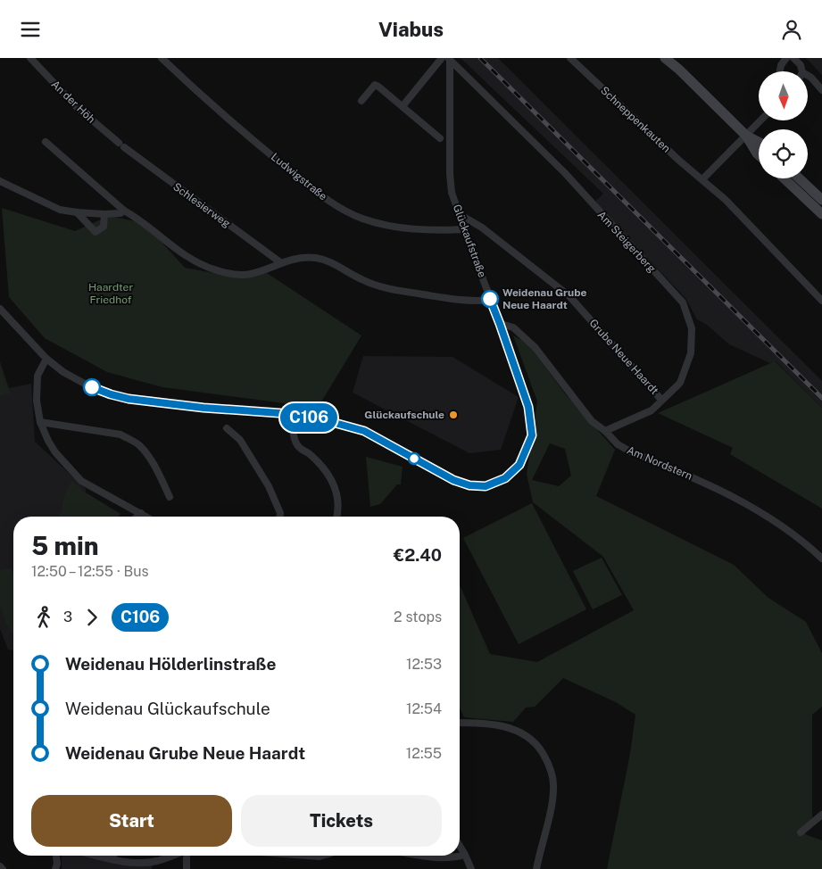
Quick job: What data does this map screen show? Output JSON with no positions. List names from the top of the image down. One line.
{"streets":{"street":["An der Höh","Schneppenkauten","Ludwigstraße","Schlesierweg","Glückaufstraße","Am Steigerberg","Grube Neue Haardt","Am Nordstern"]},"crossings":[["An der Höh","Schlesierweg"],["Ludwigstraße","Glückaufstraße"],["Glückaufstraße","Am Steigerberg"],["Glückaufstraße","Grube Neue Haardt"],["Glückaufstraße","Am Nordstern"],["Am Steigerberg","Grube Neue Haardt"],["Am Steigerberg","Am Nordstern"]],"parks":["Haardter Friedhof"],"places":["Weidenau Grube Neue Haardt","Glückaufschule"],"lines":["bus line C106"],"north":"bottom","page":{"header":"Viabus","on_map":"C106","heading":["5 min","12:50 – 12:55 · Bus","€2.40"],"legs":["3","C106","2 stops"],"list":[{"name":"Weidenau Hölderlinstraße","value":"12:53"},{"name":"Weidenau Glückaufschule","value":"12:54"},{"name":"Weidenau Grube Neue Haardt","value":"12:55"}],"buttons":["Start","Tickets"]}}
